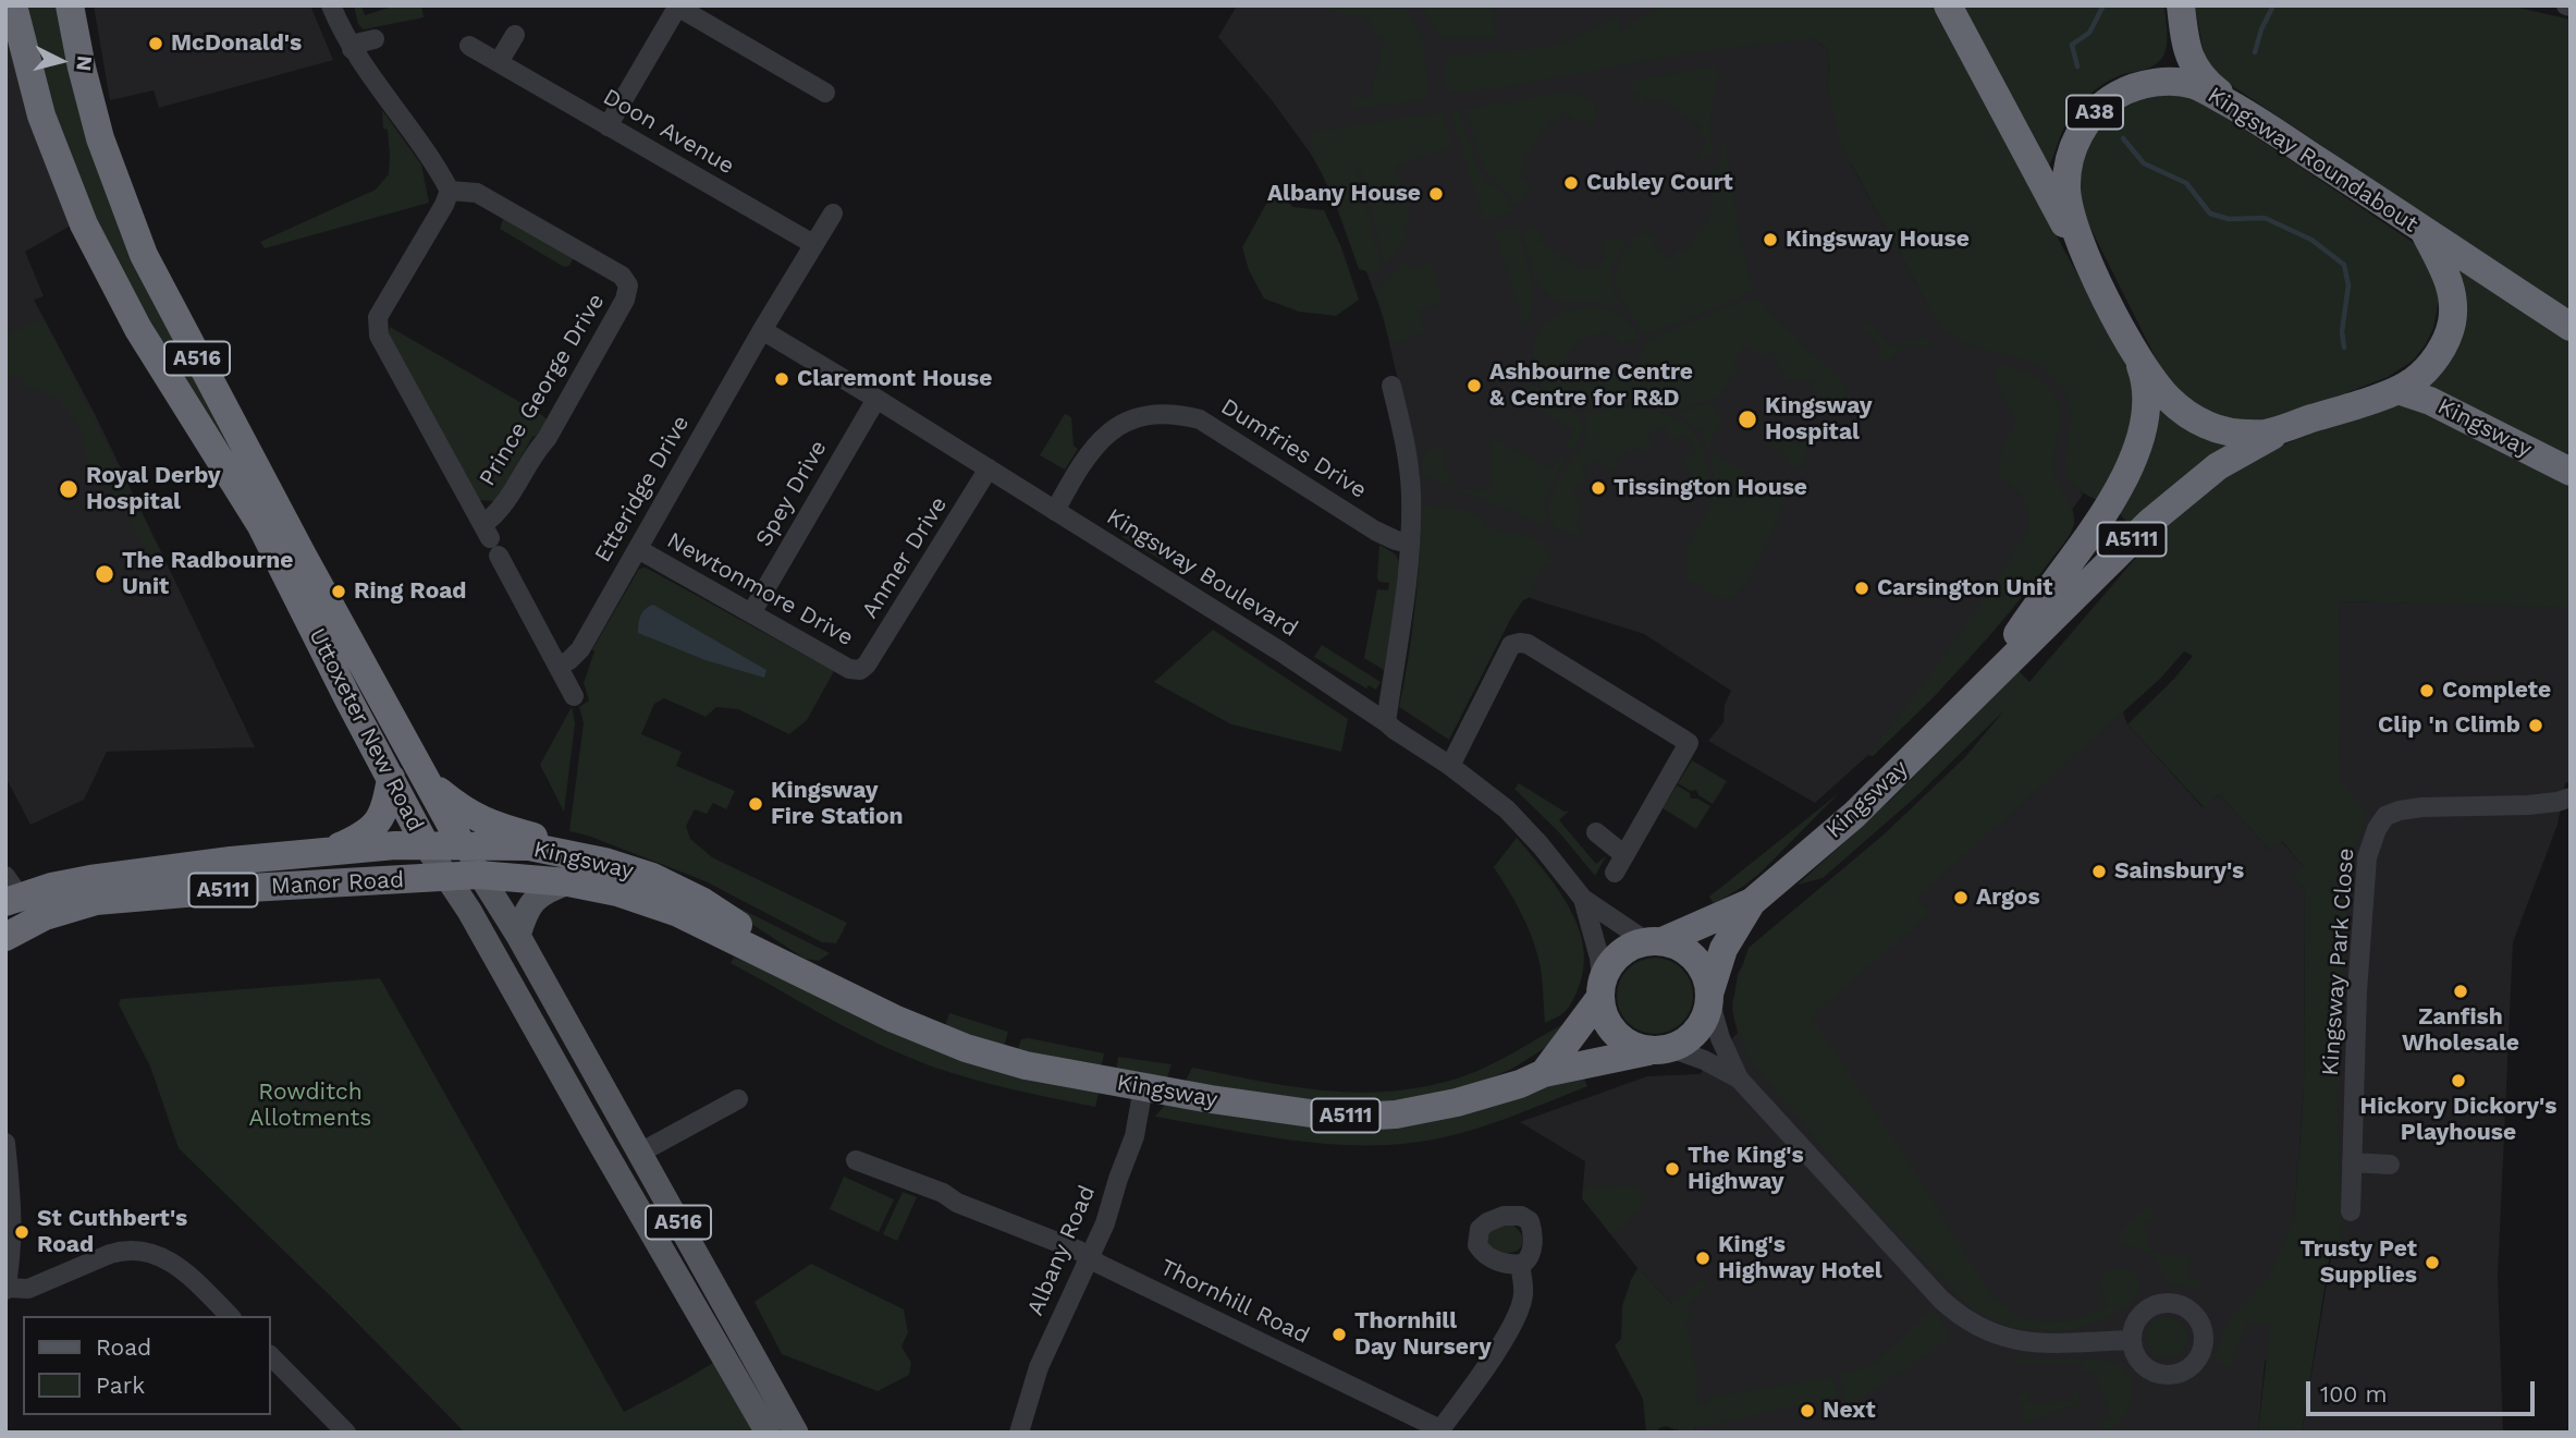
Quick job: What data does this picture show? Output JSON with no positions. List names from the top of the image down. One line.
{"streets":{"highway":["A38","Kingsway Roundabout","A516","Kingsway","A5111","Uttoxeter New Road","Manor Road"],"street":["Doon Avenue","Prince George Drive","Dumfries Drive","Etteridge Drive","Spey Drive","Anmer Drive","Kingsway Boulevard","Newtonmore Drive","Kingsway Park Close","Albany Road","Thornhill Road"]},"crossings":[["A38","Kingsway Roundabout"],["Doon Avenue","Etteridge Drive"],["Kingsway Roundabout","Kingsway"],["Kingsway","A5111"],["Kingsway","Uttoxeter New Road"],["Kingsway","Manor Road"],["Kingsway","Albany Road"],["Dumfries Drive","Kingsway Boulevard"],["Etteridge Drive","Kingsway Boulevard"],["Etteridge Drive","Newtonmore Drive"],["Spey Drive","Kingsway Boulevard"],["Spey Drive","Newtonmore Drive"],["Anmer Drive","Kingsway Boulevard"],["Anmer Drive","Newtonmore Drive"],["Uttoxeter New Road","Manor Road"],["Albany Road","Thornhill Road"]],"parks":["Rowditch Allotments"],"places":["McDonald's","Cubley Court","Albany House","Kingsway House","Claremont House","Ashbourne Centre & Centre for R&D","Kingsway Hospital","Tissington House","Royal Derby Hospital","The Radbourne Unit","Carsington Unit","Ring Road","Complete","Clip 'n Climb","Kingsway Fire Station","Sainsbury's","Argos","Zanfish Wholesale","Hickory Dickory's Playhouse","The King's Highway","St Cuthbert's Road","King's Highway Hotel","Trusty Pet Supplies","Thornhill Day Nursery","Next"],"legend":["Road","Park"],"scale_bar":"100 m","north":"right"}
